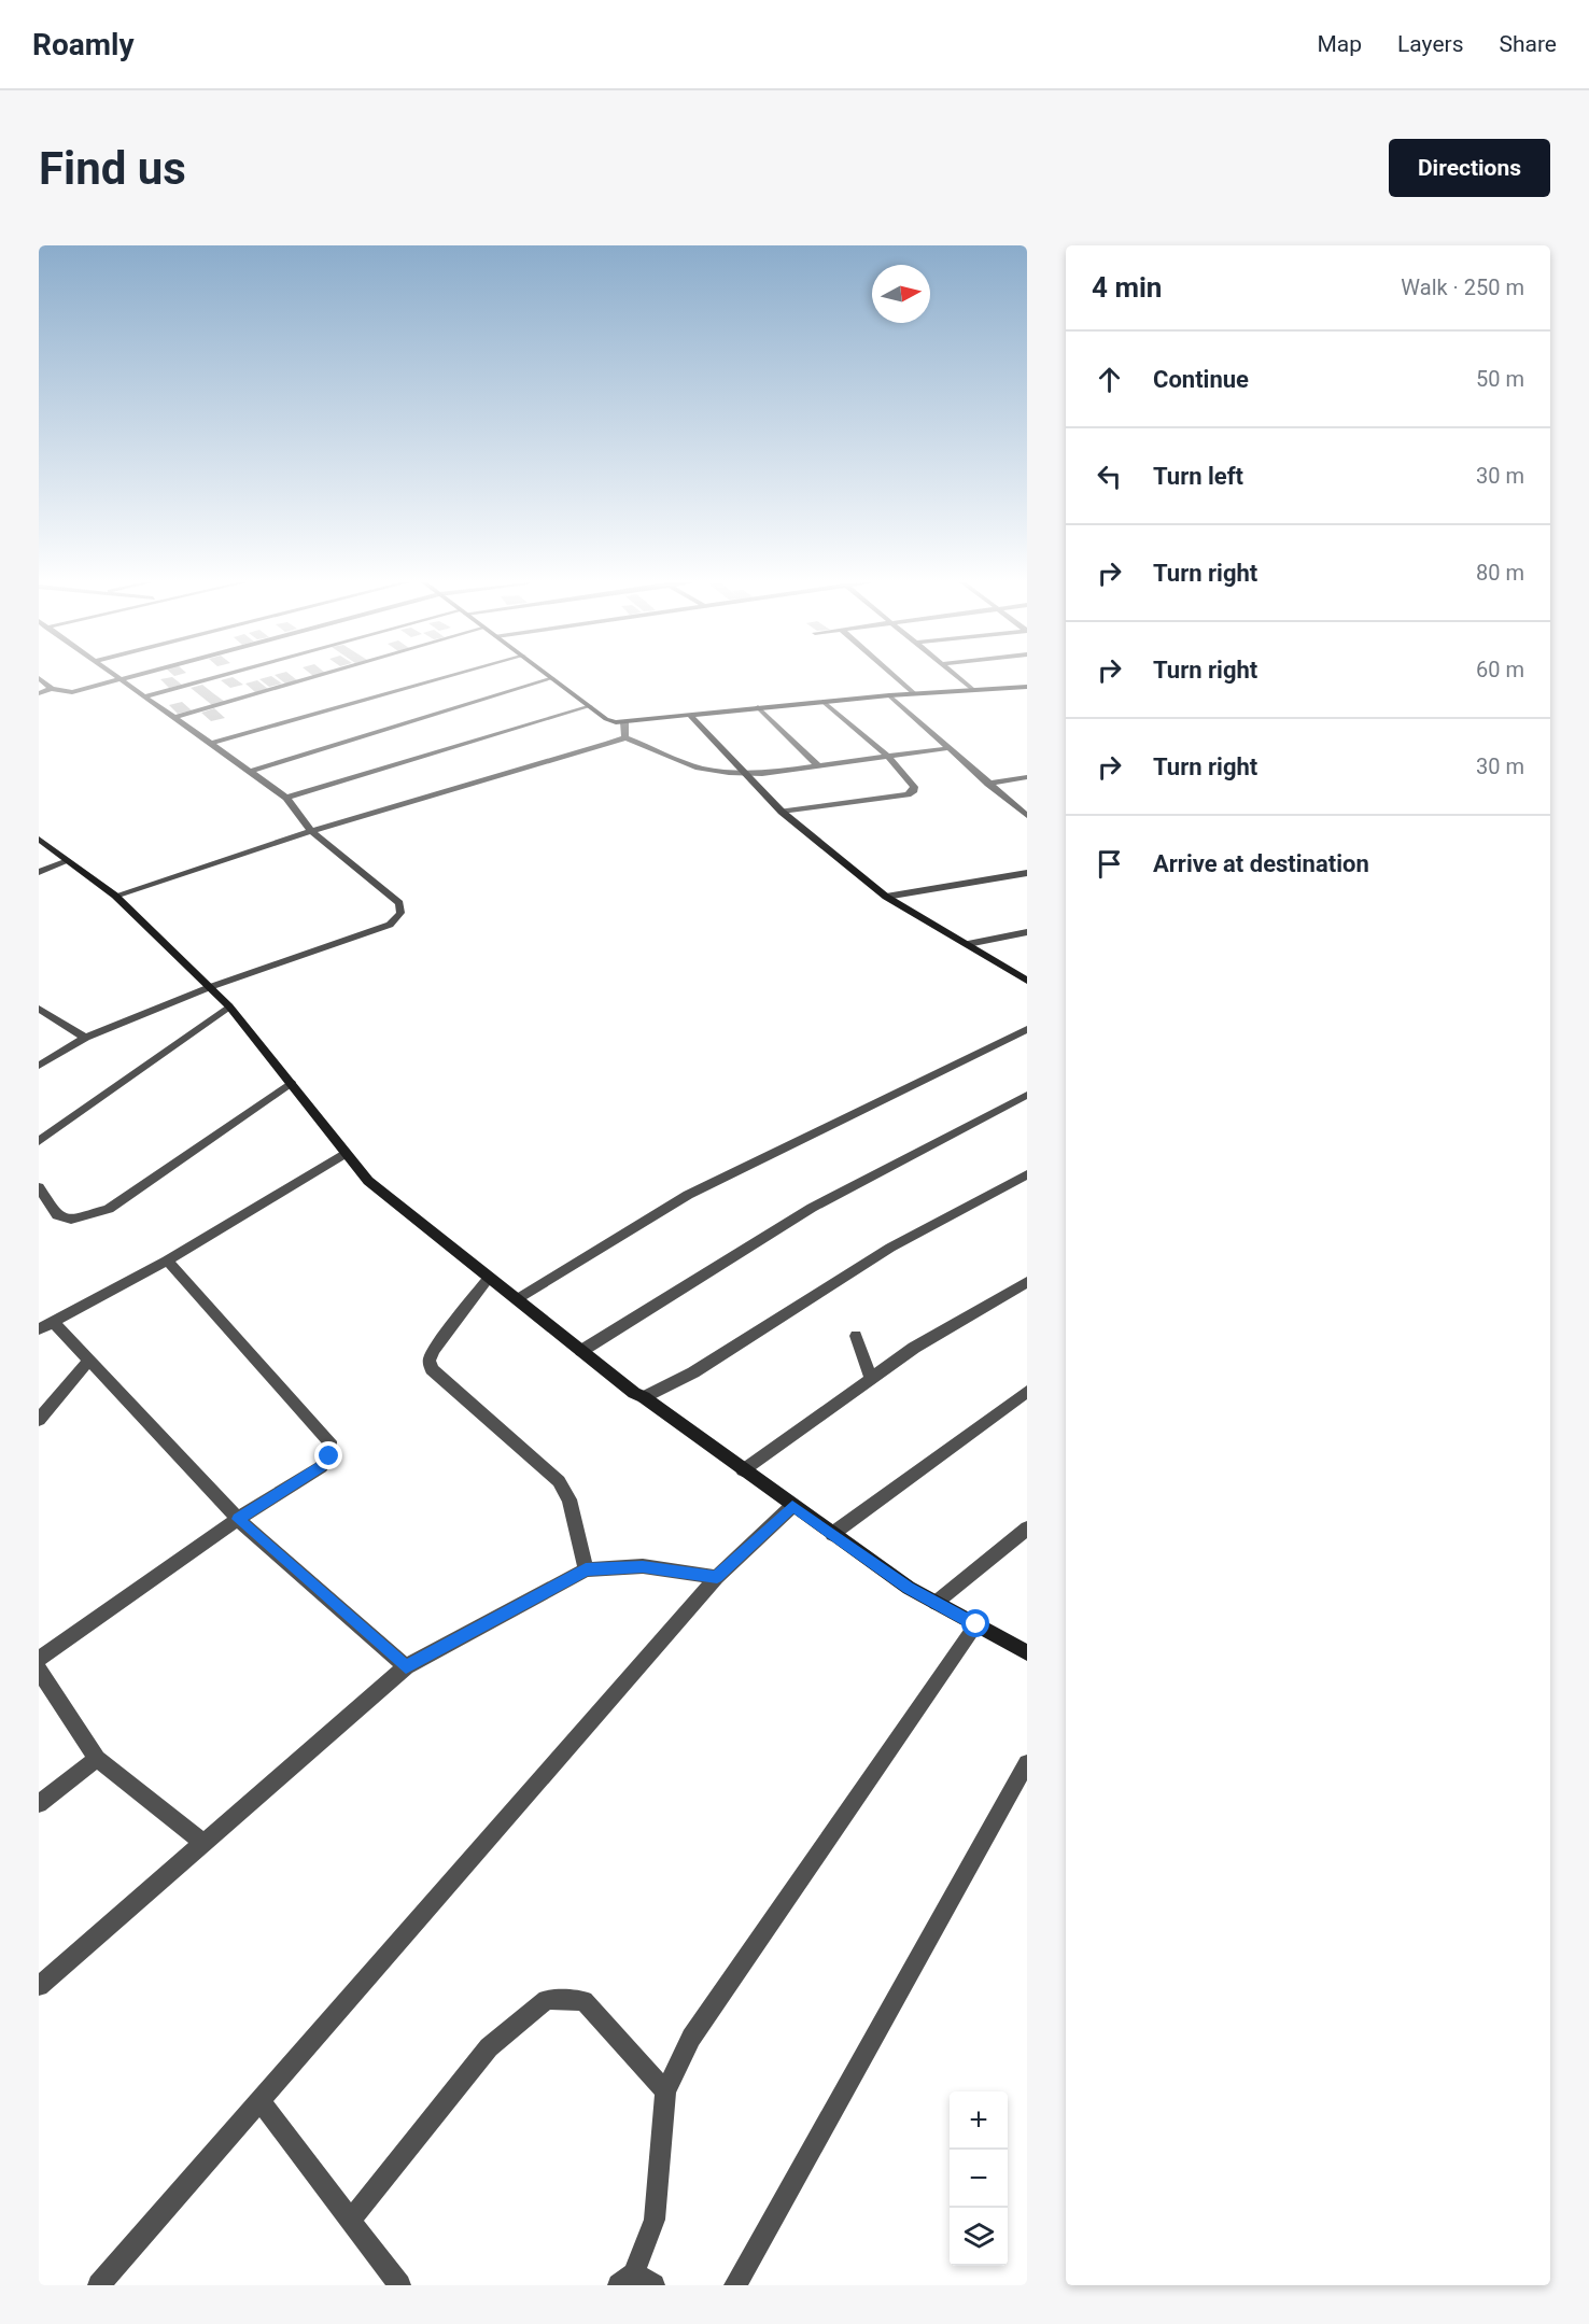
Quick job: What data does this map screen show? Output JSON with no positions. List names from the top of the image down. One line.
{"north":"right","page":{"header":"Roamly","nav":["Map","Layers","Share"],"buttons":"Directions","title":"Find us","heading":["4 min","Walk · 250 m"],"list":[["Continue","50 m"],["Turn left","30 m"],["Turn right","80 m"],["Turn right","60 m"],["Turn right","30 m"],"Arrive at destination"],"map_buttons":["+","−"]}}
